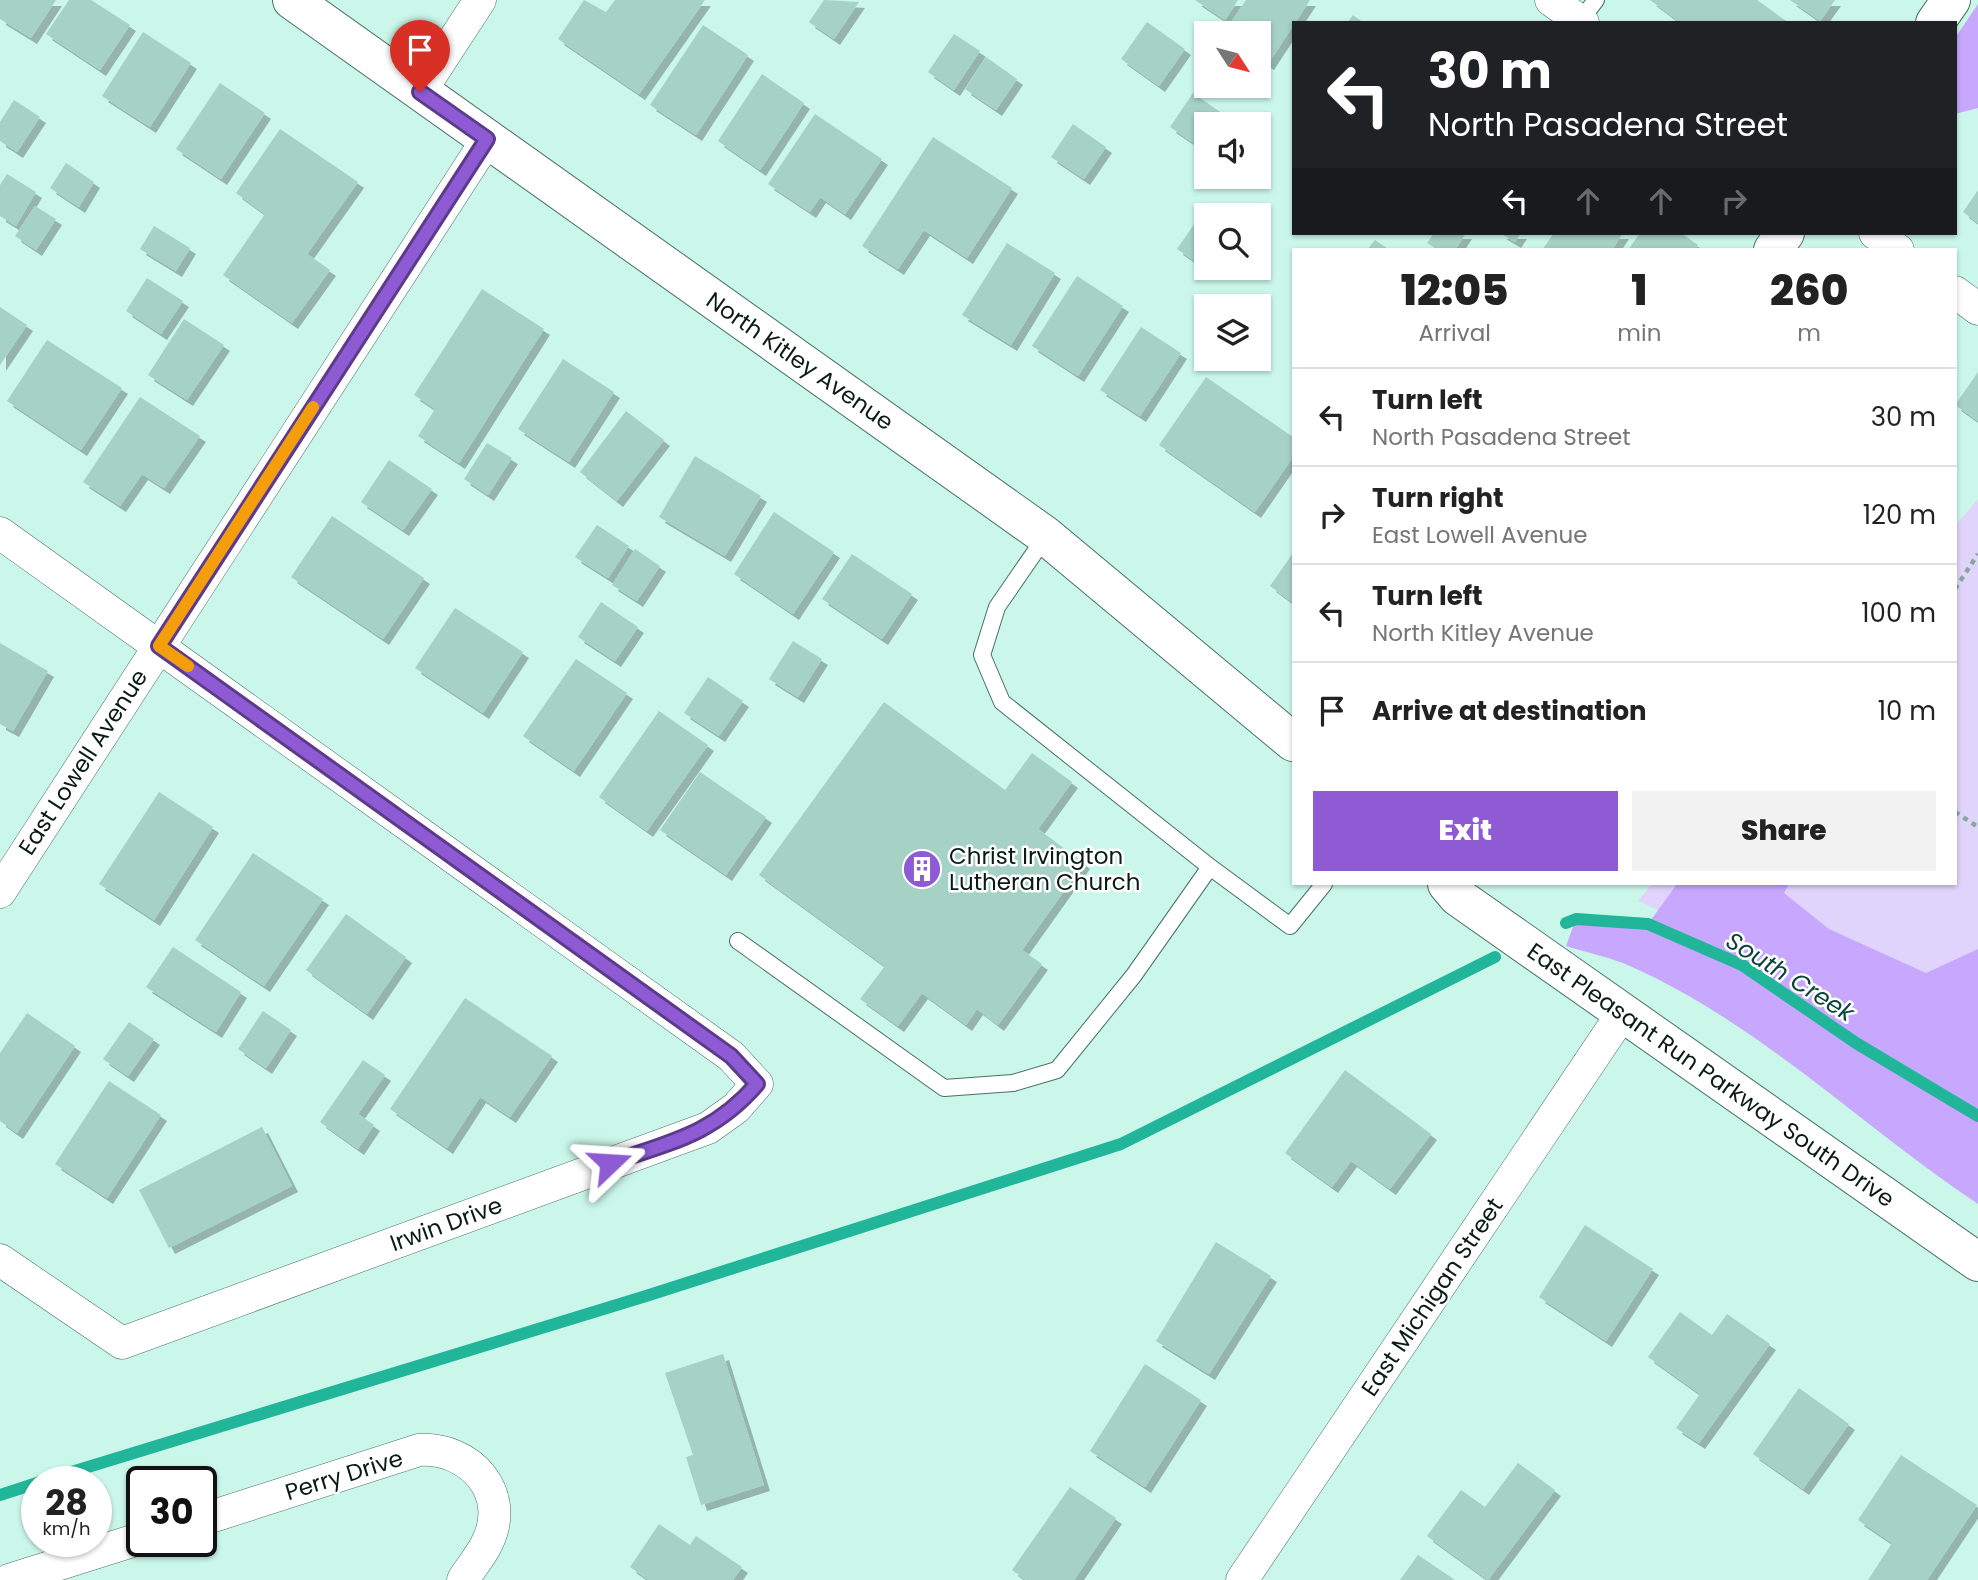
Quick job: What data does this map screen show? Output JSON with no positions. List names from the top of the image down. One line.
{"streets":{"street":["North Kitley Avenue","East Lowell Avenue","East Pleasant Run Parkway South Drive","Irwin Drive","East Michigan Street","Perry Drive"]},"crossings":[["North Kitley Avenue","East Lowell Avenue"],["East Lowell Avenue","Irwin Drive"],["East Pleasant Run Parkway South Drive","East Michigan Street"]],"water":["South Creek"],"places":{"building":["Christ Irvington Lutheran Church"]},"north":"bottom right","page":{"turn":["30 m","North Pasadena Street"],"eta":["12:05","Arrival","1","min","260","m"],"list":[{"name":"Turn left","note":"North Pasadena Street","value":"30 m"},{"name":"Turn right","note":"East Lowell Avenue","value":"120 m"},{"name":"Turn left","note":"North Kitley Avenue","value":"100 m"},{"name":"Arrive at destination","value":"10 m"}],"buttons":["Exit","Share"],"speed":"28 km/h","limit":"30"}}
